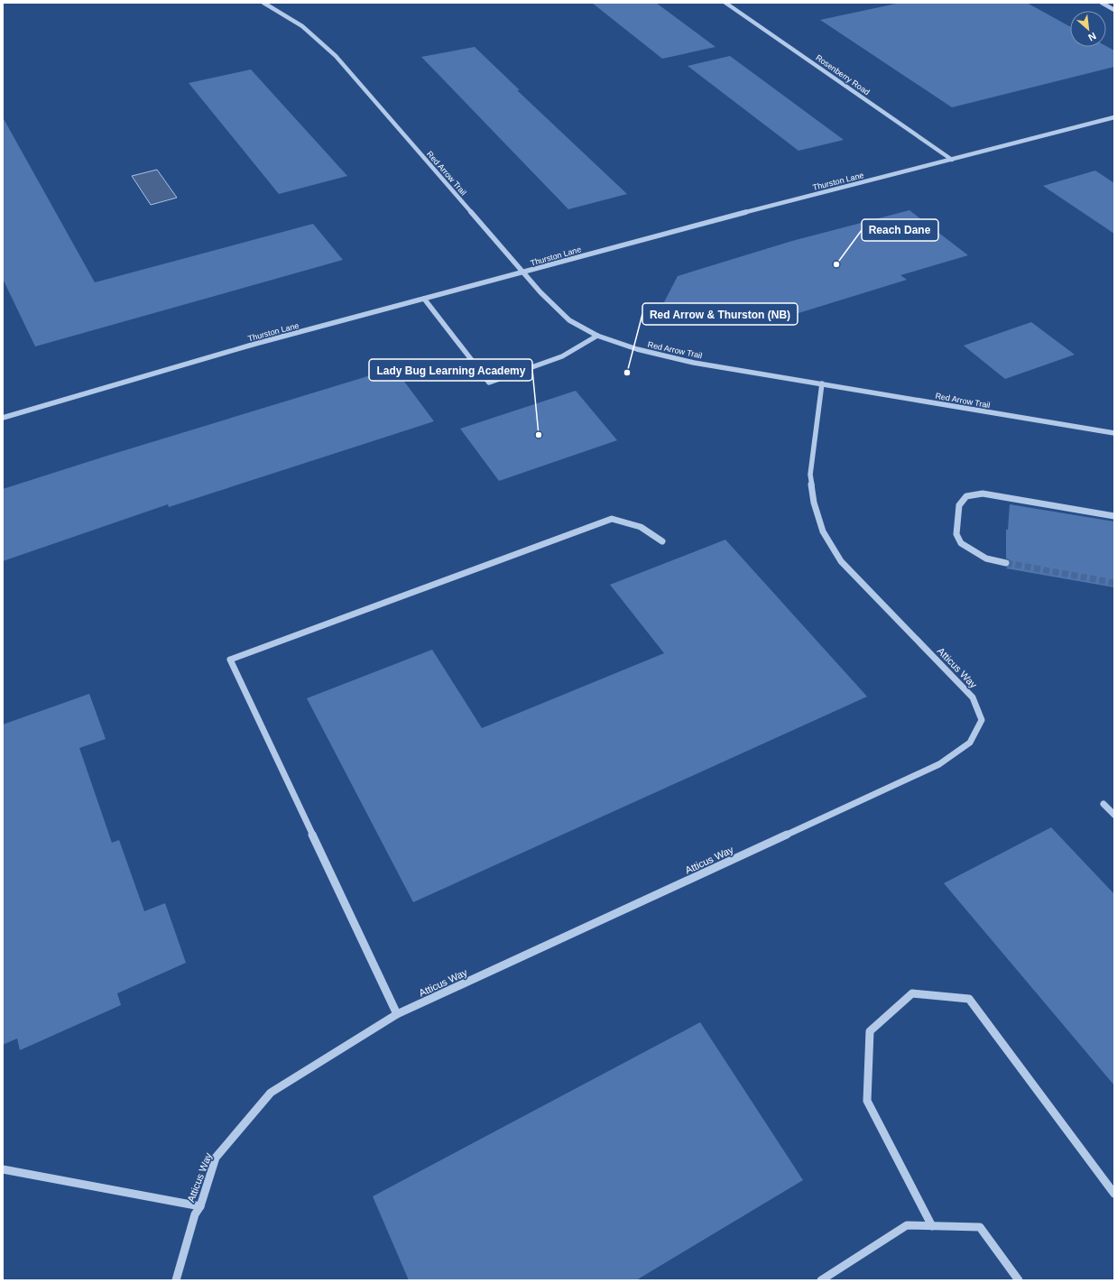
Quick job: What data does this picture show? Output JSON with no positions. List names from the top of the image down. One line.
{"streets":{"street":["Rosenberry Road","Red Arrow Trail","Thurston Lane","Atticus Way"]},"crossings":[["Rosenberry Road","Thurston Lane"],["Red Arrow Trail","Thurston Lane"],["Red Arrow Trail","Atticus Way"]],"places":["Reach Dane","Red Arrow & Thurston (NB)","Lady Bug Learning Academy"],"north":"bottom right"}
